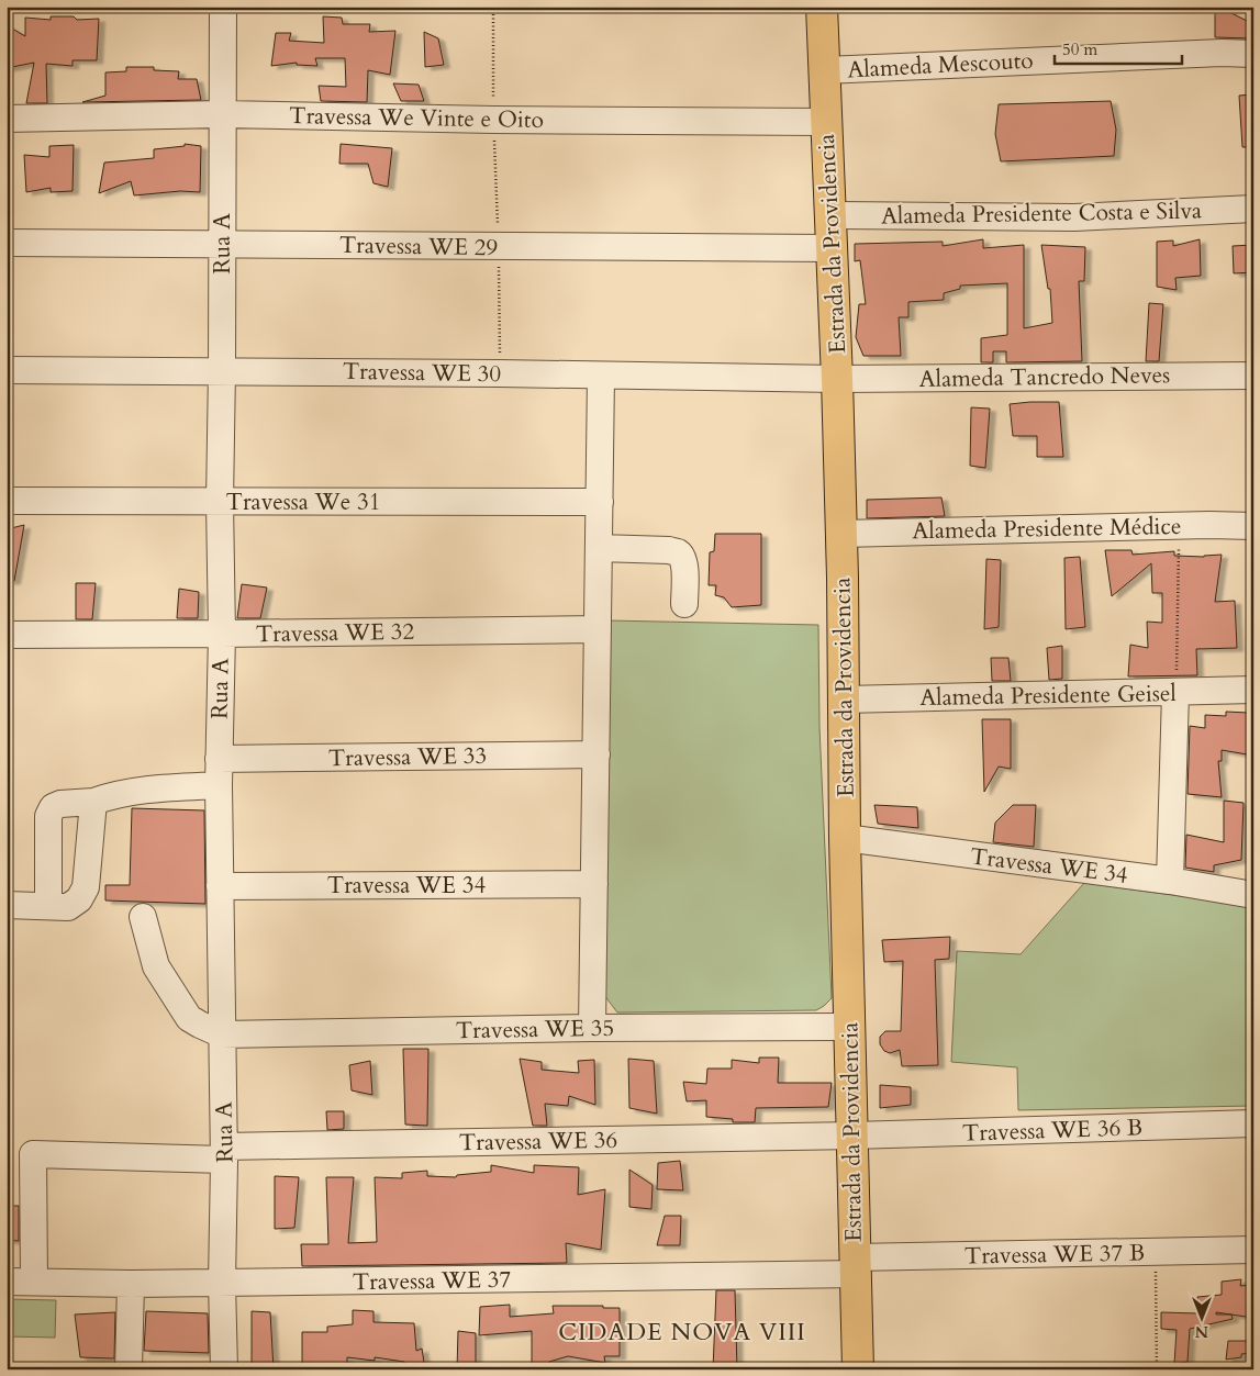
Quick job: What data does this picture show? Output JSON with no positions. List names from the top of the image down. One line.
{"streets":{"main road":["Estrada da Providencia"],"street":["Alameda Mescouto","Travessa We Vinte e Oito","Alameda Presidente Costa e Silva","Rua A","Travessa WE 29","Travessa WE 30","Alameda Tancredo Neves","Travessa We 31","Alameda Presidente Médice","Travessa WE 32","Alameda Presidente Geisel","Travessa WE 33","Travessa WE 34","Travessa WE 35","Travessa WE 36 B","Travessa WE 36","Travessa WE 37 B","Travessa WE 37"]},"crossings":[["Alameda Mescouto","Estrada da Providencia"],["Travessa We Vinte e Oito","Rua A"],["Travessa We Vinte e Oito","Estrada da Providencia"],["Alameda Presidente Costa e Silva","Estrada da Providencia"],["Rua A","Travessa WE 29"],["Rua A","Travessa WE 30"],["Rua A","Travessa We 31"],["Rua A","Travessa WE 32"],["Rua A","Travessa WE 33"],["Rua A","Travessa WE 34"],["Rua A","Travessa WE 35"],["Rua A","Travessa WE 36"],["Rua A","Travessa WE 37"],["Estrada da Providencia","Travessa WE 29"],["Estrada da Providencia","Travessa WE 30"],["Estrada da Providencia","Alameda Tancredo Neves"],["Estrada da Providencia","Alameda Presidente Médice"],["Estrada da Providencia","Alameda Presidente Geisel"],["Estrada da Providencia","Travessa WE 34"],["Estrada da Providencia","Travessa WE 35"],["Estrada da Providencia","Travessa WE 36 B"],["Estrada da Providencia","Travessa WE 36"],["Estrada da Providencia","Travessa WE 37 B"],["Estrada da Providencia","Travessa WE 37"],["Travessa WE 30","Alameda Tancredo Neves"],["Travessa WE 36 B","Travessa WE 36"],["Travessa WE 36","Travessa WE 37"],["Travessa WE 37 B","Travessa WE 37"]],"districts":["CIDADE NOVA VIII"],"scale_bar":"50 m","north":"bottom"}
